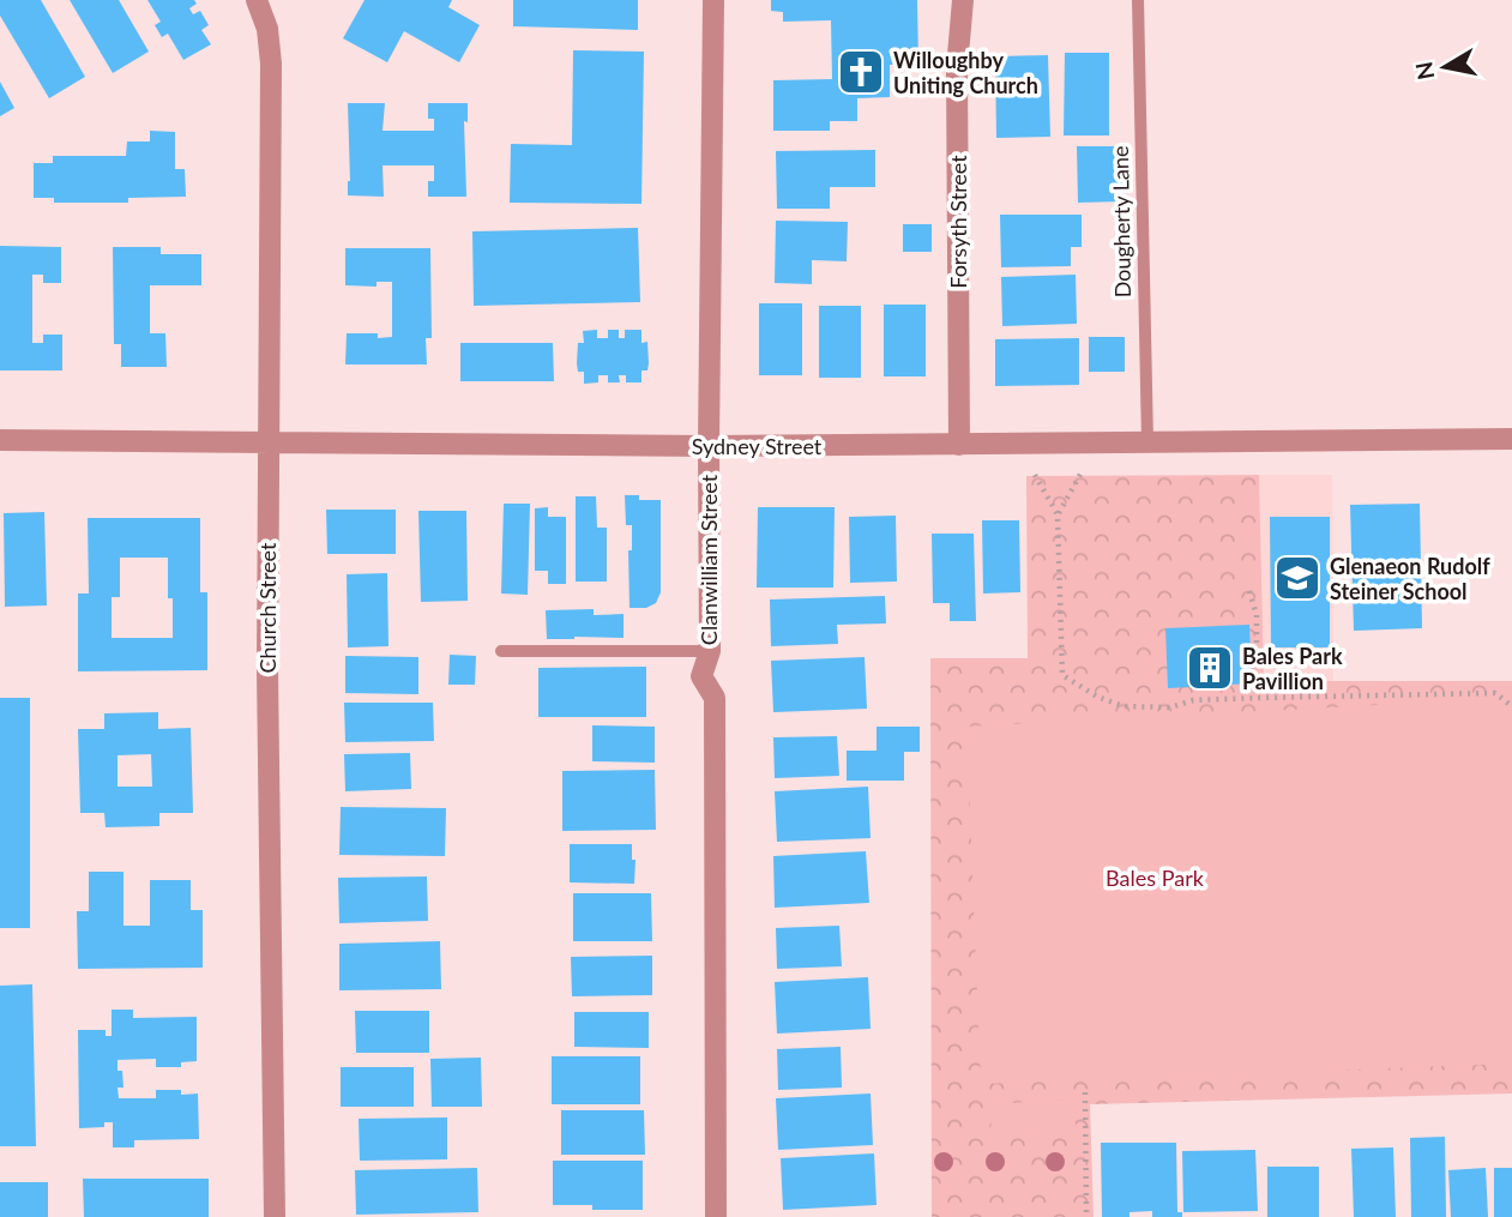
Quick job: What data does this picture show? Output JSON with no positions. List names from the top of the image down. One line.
{"streets":{"street":["Forsyth Street","Sydney Street","Clanwilliam Street","Church Street"],"lane":["Dougherty Lane"]},"crossings":[["Forsyth Street","Sydney Street"],["Dougherty Lane","Sydney Street"],["Sydney Street","Clanwilliam Street"],["Sydney Street","Church Street"]],"parks":["Bales Park"],"places":{"church":["Willoughby Uniting Church"],"school or university":["Glenaeon Rudolf Steiner School"],"building":["Bales Park Pavillion"]},"north":"left"}
